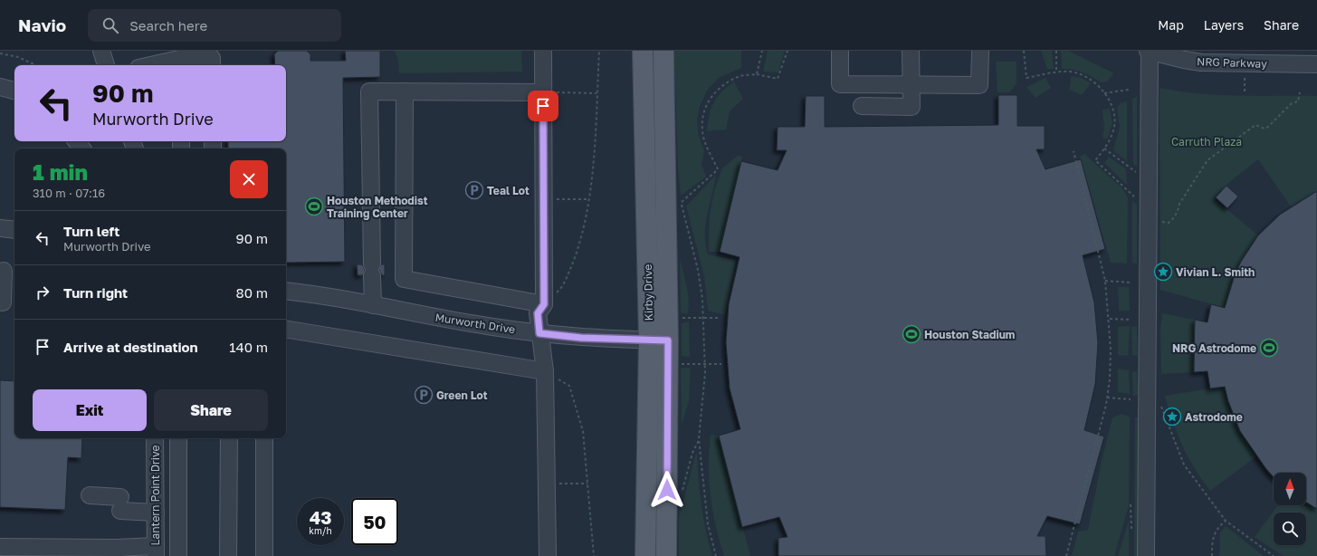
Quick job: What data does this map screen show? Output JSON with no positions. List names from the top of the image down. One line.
{"streets":{"main road":["Kirby Drive"],"street":["NRG Parkway","Murworth Drive","Lantern Point Drive"]},"crossings":[["Kirby Drive","Murworth Drive"]],"parks":["Carruth Plaza"],"places":{"parking":["Teal Lot","Green Lot"],"sports":["Houston Methodist Training Center","Houston Stadium","NRG Astrodome"],"place":["Vivian L. Smith","Astrodome"]},"north":"top","page":{"header":"Navio","search":"Search here","nav":["Map","Layers","Share"],"turn":["90 m","Murworth Drive"],"heading":["1 min","310 m · 07:16"],"list":[{"name":"Turn left","note":"Murworth Drive","value":"90 m"},{"name":"Turn right","value":"80 m"},{"name":"Arrive at destination","value":"140 m"}],"buttons":["Exit","Share"],"speed":"43 km/h","limit":"50"}}
